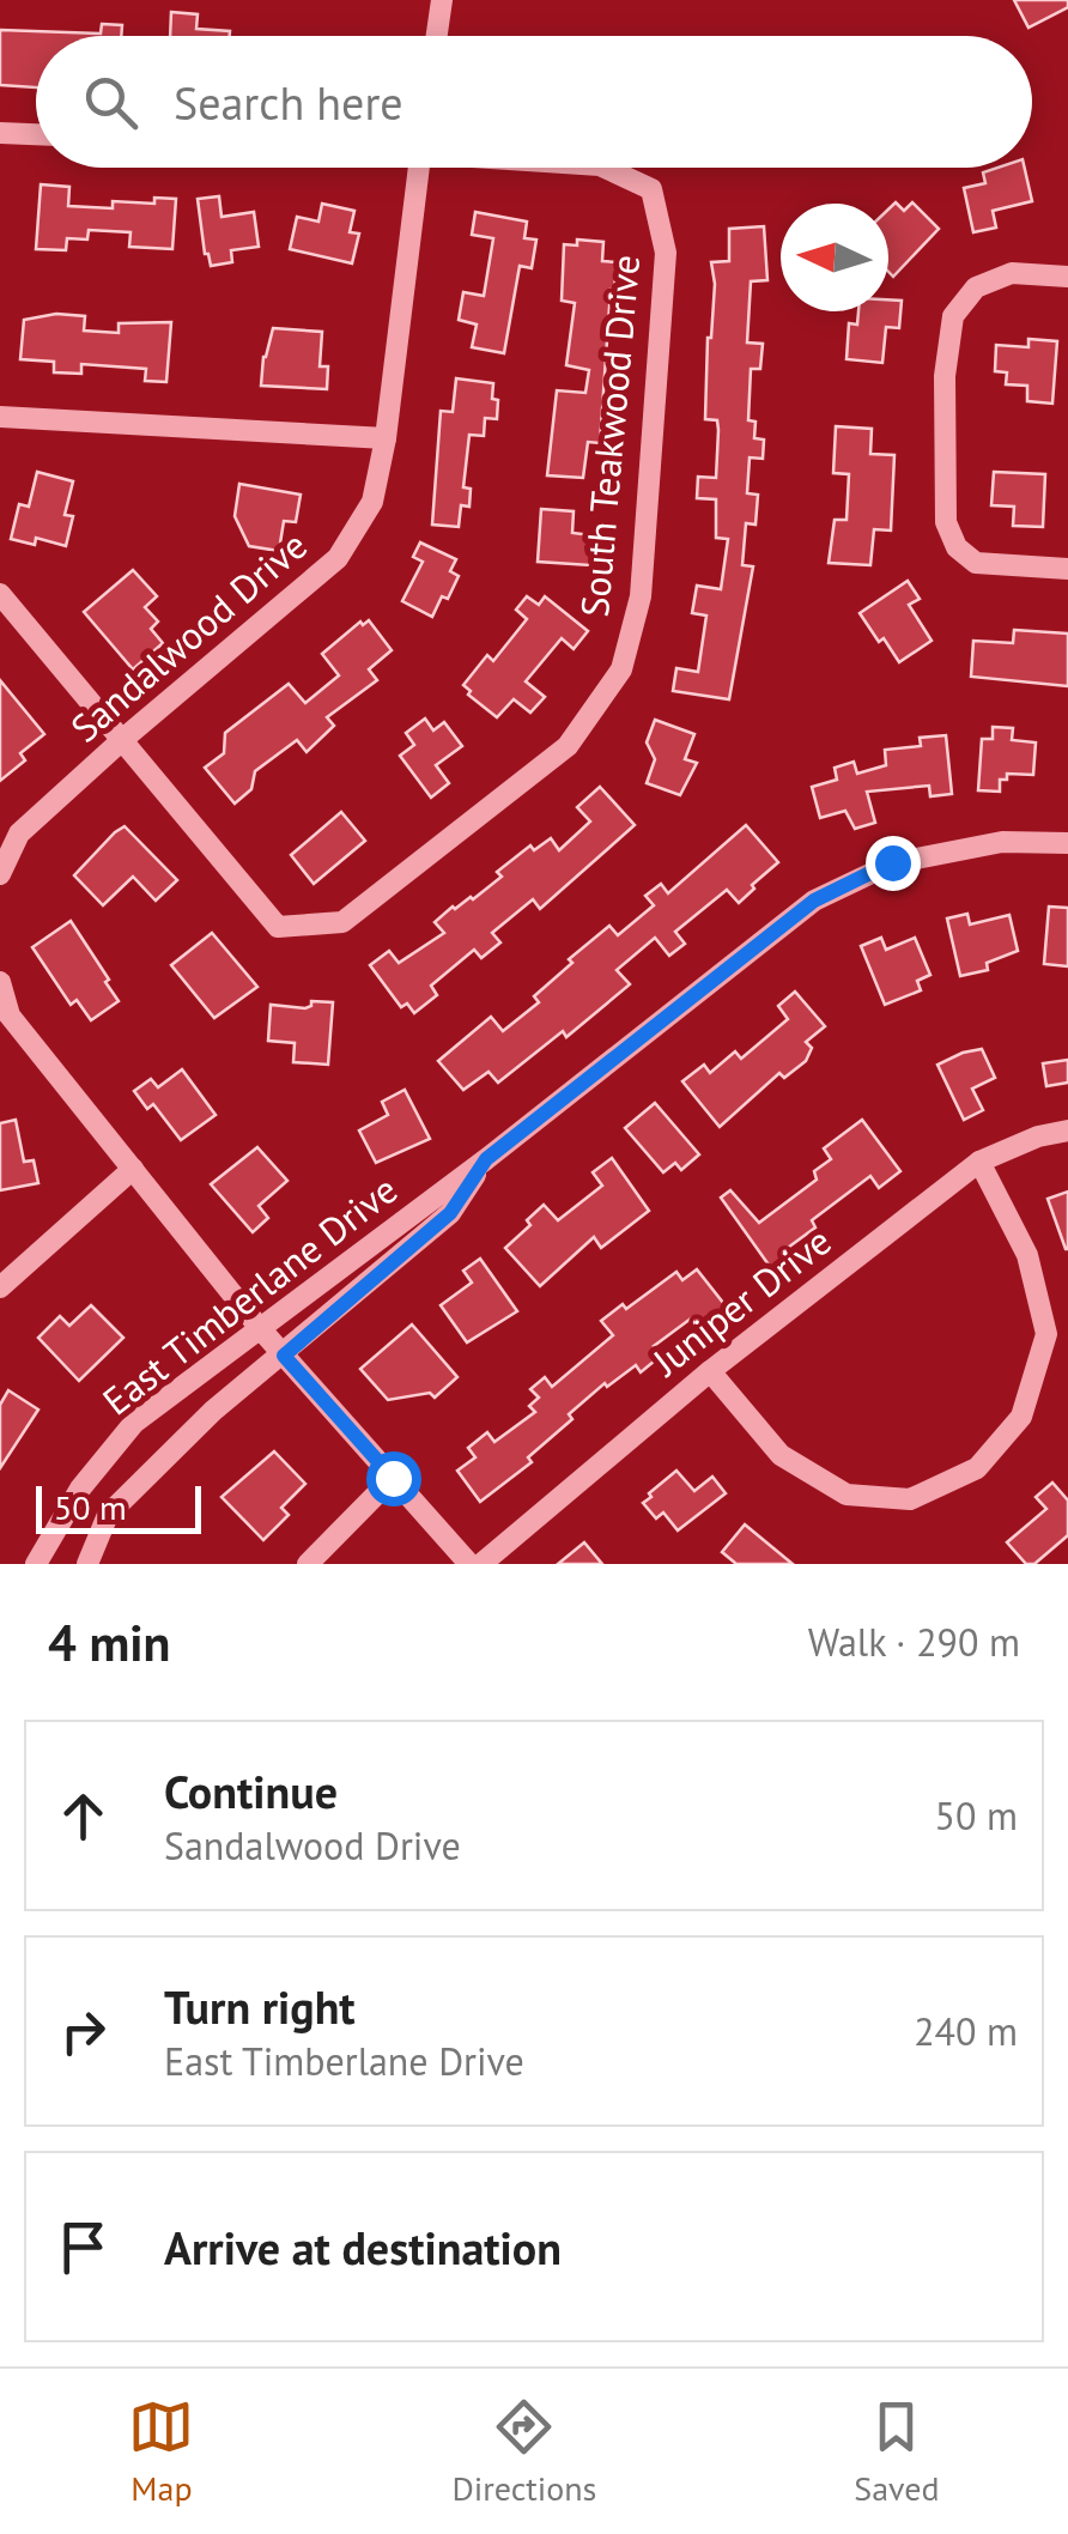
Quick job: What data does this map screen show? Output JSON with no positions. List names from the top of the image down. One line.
{"streets":{"street":["South Teakwood Drive","Sandalwood Drive","East Timberlane Drive","Juniper Drive"]},"crossings":[["South Teakwood Drive","Sandalwood Drive"]],"scale_bar":"50 m","north":"left","page":{"search":"Search here","scale":"50 m","heading":["4 min","Walk · 290 m"],"list":[["Continue","Sandalwood Drive","50 m"],["Turn right","East Timberlane Drive","240 m"],"Arrive at destination"],"nav":["Map","Directions","Saved"]}}
